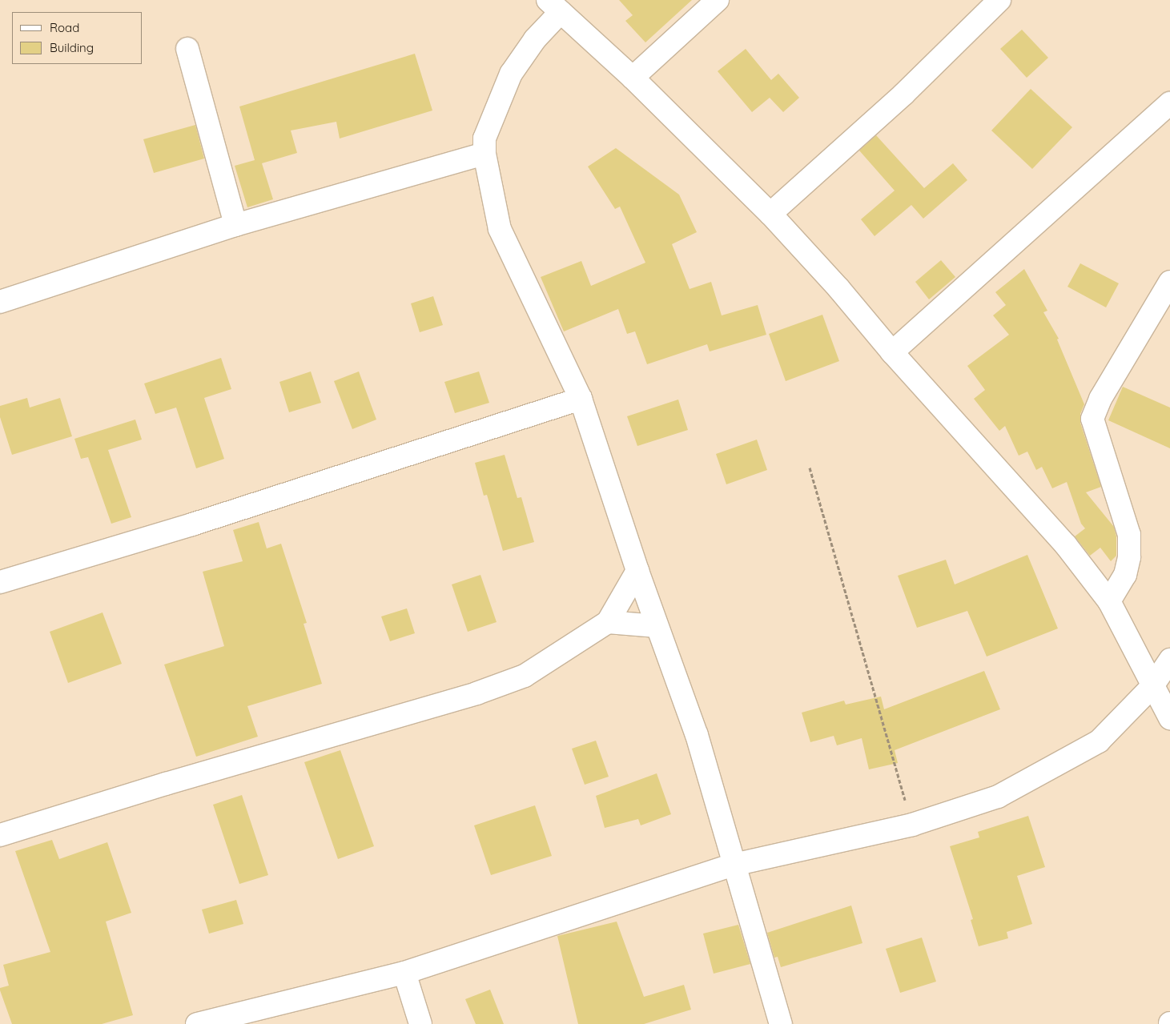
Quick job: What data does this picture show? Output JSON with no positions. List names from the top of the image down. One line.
{"legend":["Road","Building"]}
